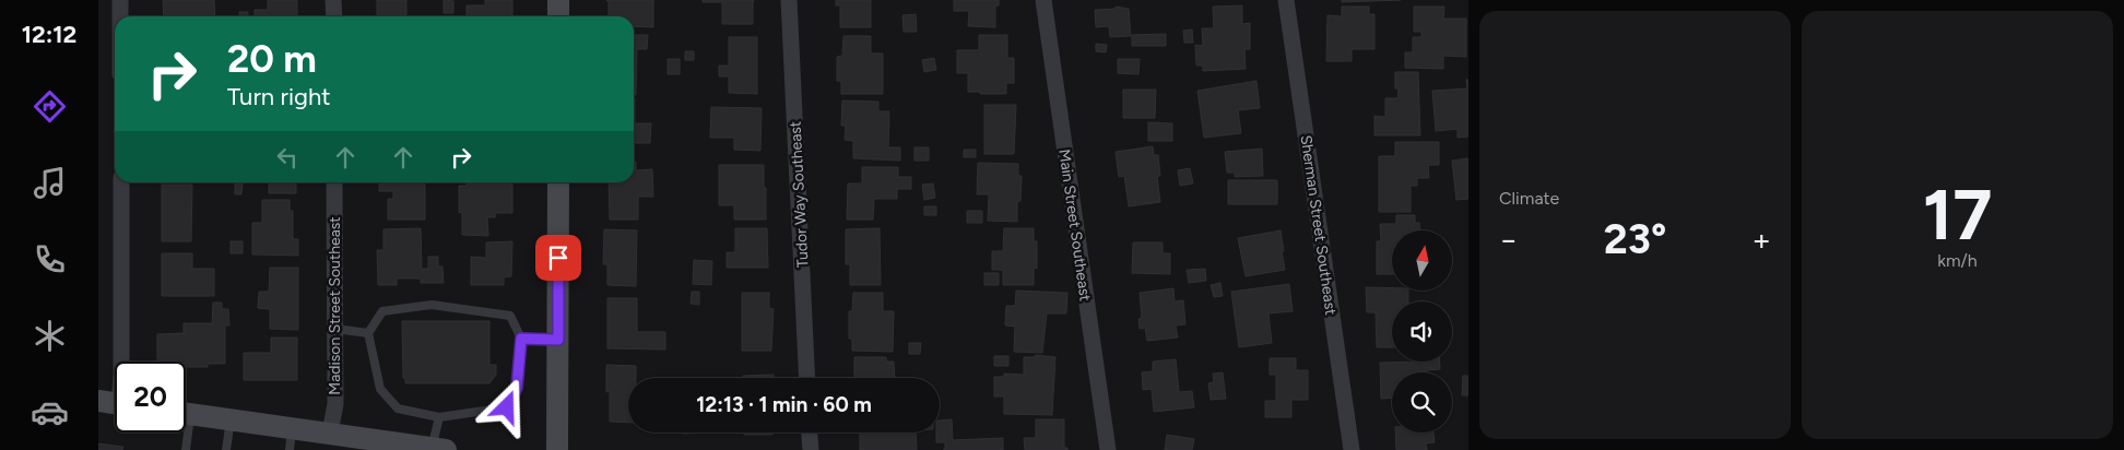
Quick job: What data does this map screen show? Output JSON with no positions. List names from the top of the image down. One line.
{"streets":{"street":["Tudor Way Southeast","Main Street Southeast","Sherman Street Southeast","Madison Street Southeast"]},"north":"top","page":{"tabs":"12:12","tile":["Climate",["17","km/h"]],"turn":["20 m","Turn right"],"heat":["−","23°","+"],"limit":"20","trip":"12:13 · 1 min · 60 m"}}
